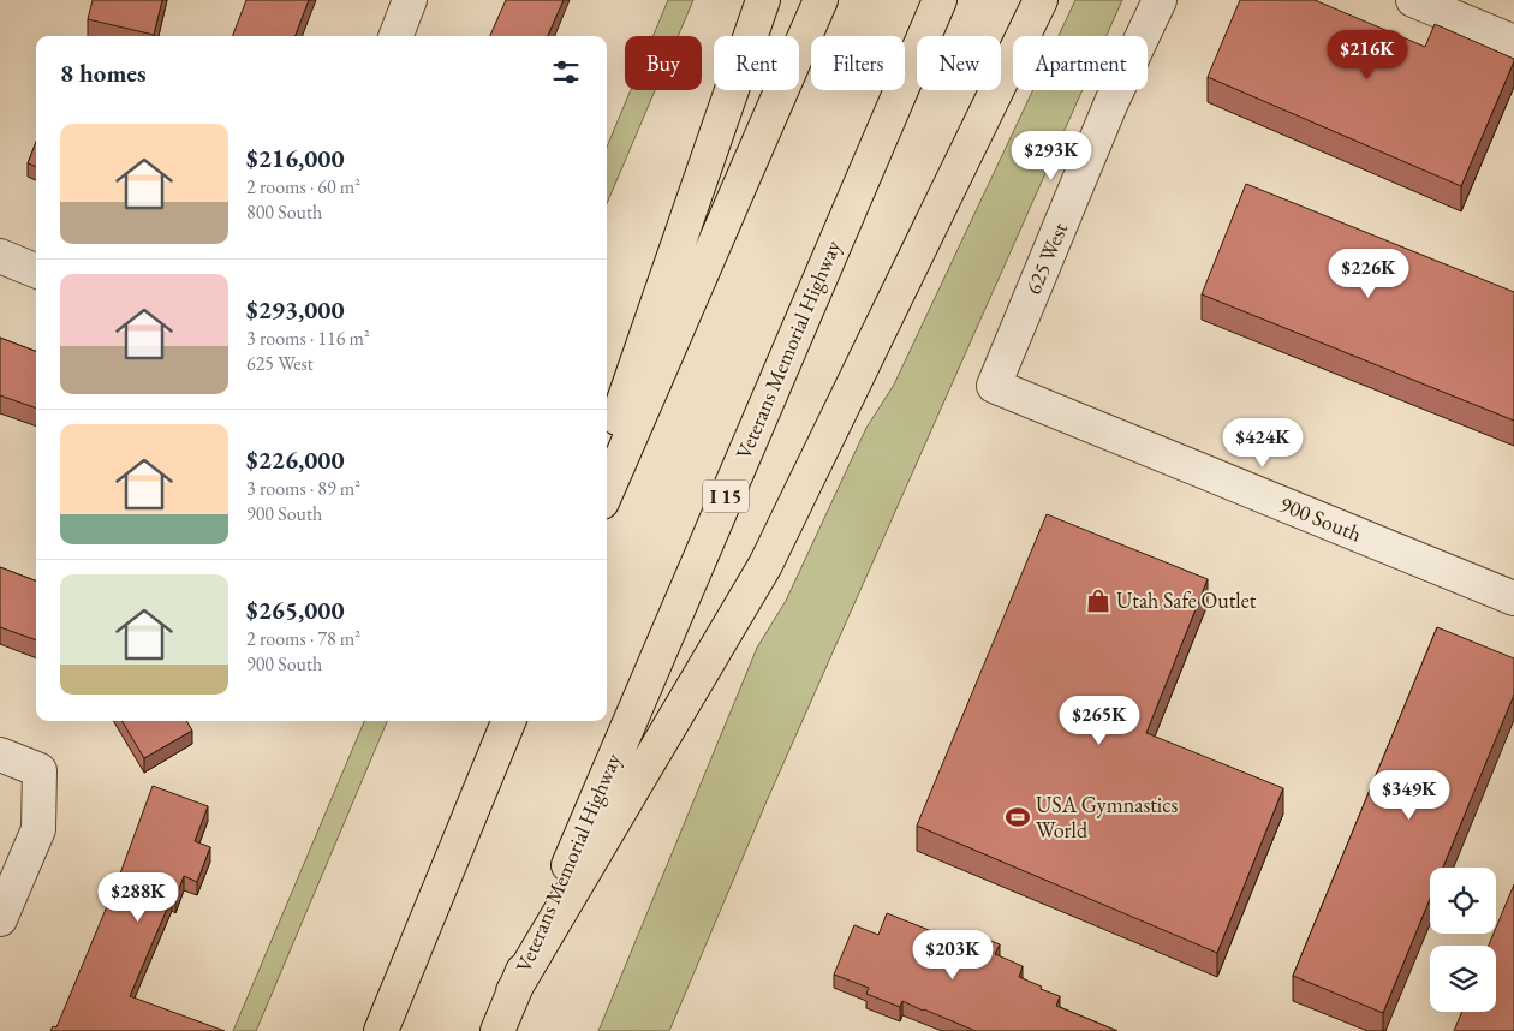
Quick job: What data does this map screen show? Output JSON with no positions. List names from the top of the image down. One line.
{"streets":{"highway":["Veterans Memorial Highway","I 15"],"street":["625 West","900 South"]},"crossings":[["625 West","900 South"]],"places":{"shop":["Utah Safe Outlet"],"sports":["USA Gymnastics World"]},"page":{"price":["$216K","$293K","$226K","$424K","$265K","$349K","$288K","$203K"],"chip":["Buy","Rent","Filters","New","Apartment"],"heading":"8 homes","list":[{"name":"$216,000","note":"2 rooms · 60 m² · 800 South"},{"name":"$293,000","note":"3 rooms · 116 m² · 625 West"},{"name":"$226,000","note":"3 rooms · 89 m² · 900 South"},{"name":"$265,000","note":"2 rooms · 78 m² · 900 South"}]}}
